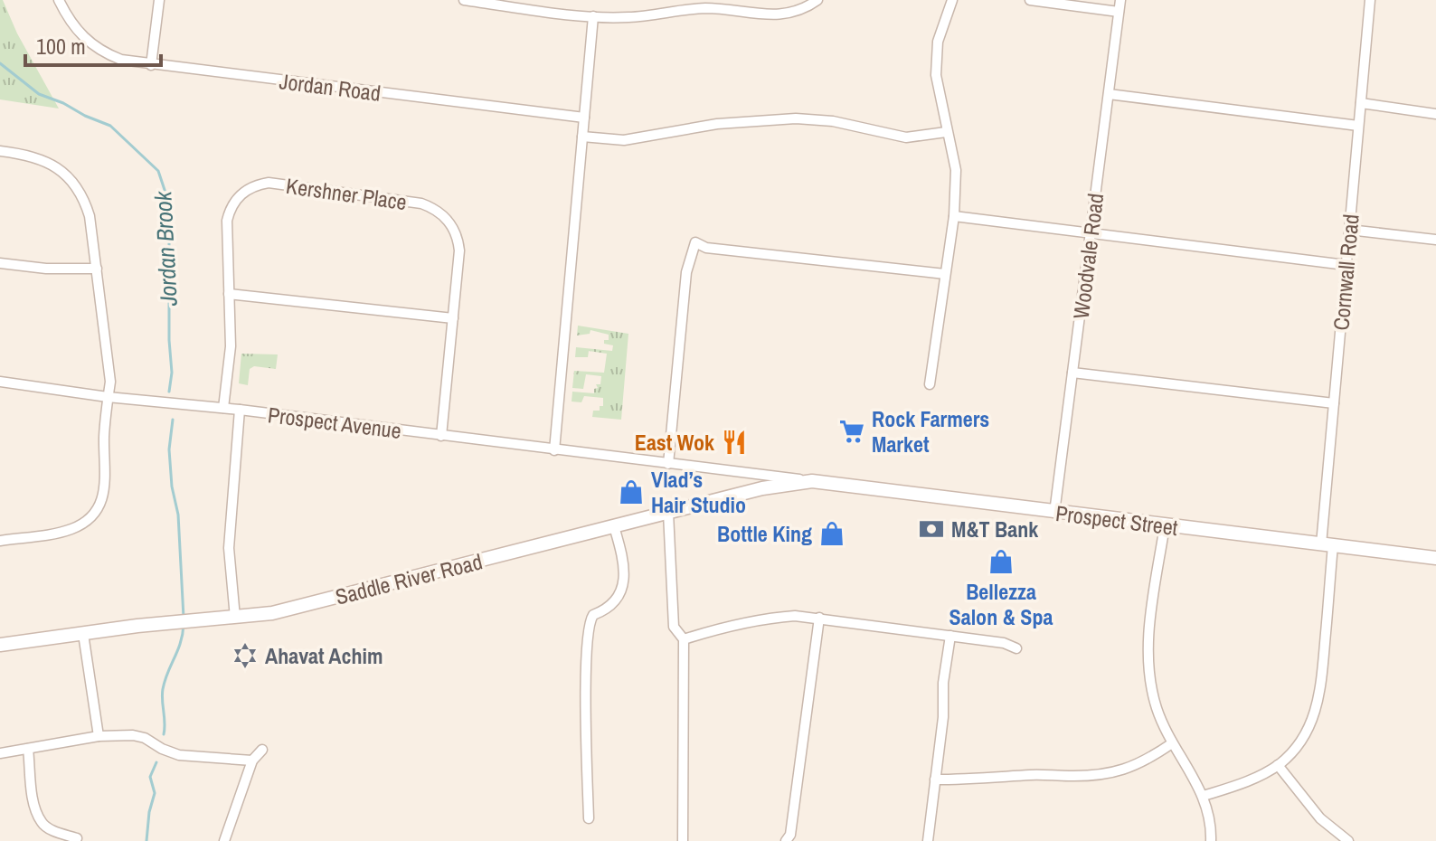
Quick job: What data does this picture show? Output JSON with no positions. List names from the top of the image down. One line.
{"streets":{"main road":["Prospect Street","Saddle River Road"],"street":["Jordan Road","Kershner Place","Woodvale Road","Cornwall Road","Prospect Avenue"]},"crossings":[["Kershner Place","Prospect Avenue"],["Woodvale Road","Prospect Street"],["Cornwall Road","Prospect Street"],["Prospect Avenue","Prospect Street"],["Prospect Street","Saddle River Road"]],"water":["Jordan Brook"],"places":{"supermarket":["Rock Farmers Market"],"restaurant":["East Wok"],"shop":["Vlad’s Hair Studio","Bottle King","Bellezza Salon & Spa"],"bank":["M&T Bank"],"synagogue":["Ahavat Achim"]},"scale_bar":"100 m"}
